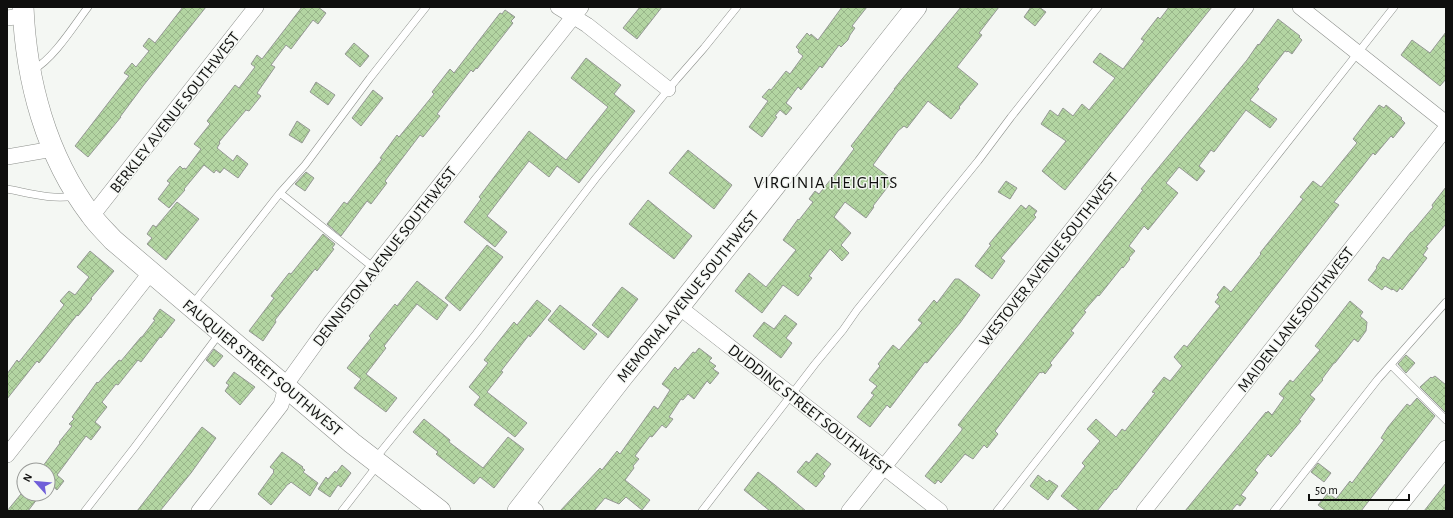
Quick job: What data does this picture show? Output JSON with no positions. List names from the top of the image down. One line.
{"streets":{"street":["BERKLEY AVENUE SOUTHWEST","DENNISTON AVENUE SOUTHWEST","WESTOVER AVENUE SOUTHWEST","MEMORIAL AVENUE SOUTHWEST","MAIDEN LANE SOUTHWEST","FAUQUIER STREET SOUTHWEST","DUDDING STREET SOUTHWEST"]},"crossings":[["BERKLEY AVENUE SOUTHWEST","FAUQUIER STREET SOUTHWEST"],["DENNISTON AVENUE SOUTHWEST","FAUQUIER STREET SOUTHWEST"],["WESTOVER AVENUE SOUTHWEST","DUDDING STREET SOUTHWEST"],["MEMORIAL AVENUE SOUTHWEST","DUDDING STREET SOUTHWEST"]],"districts":["VIRGINIA HEIGHTS"],"scale_bar":"50 m","north":"top left"}
